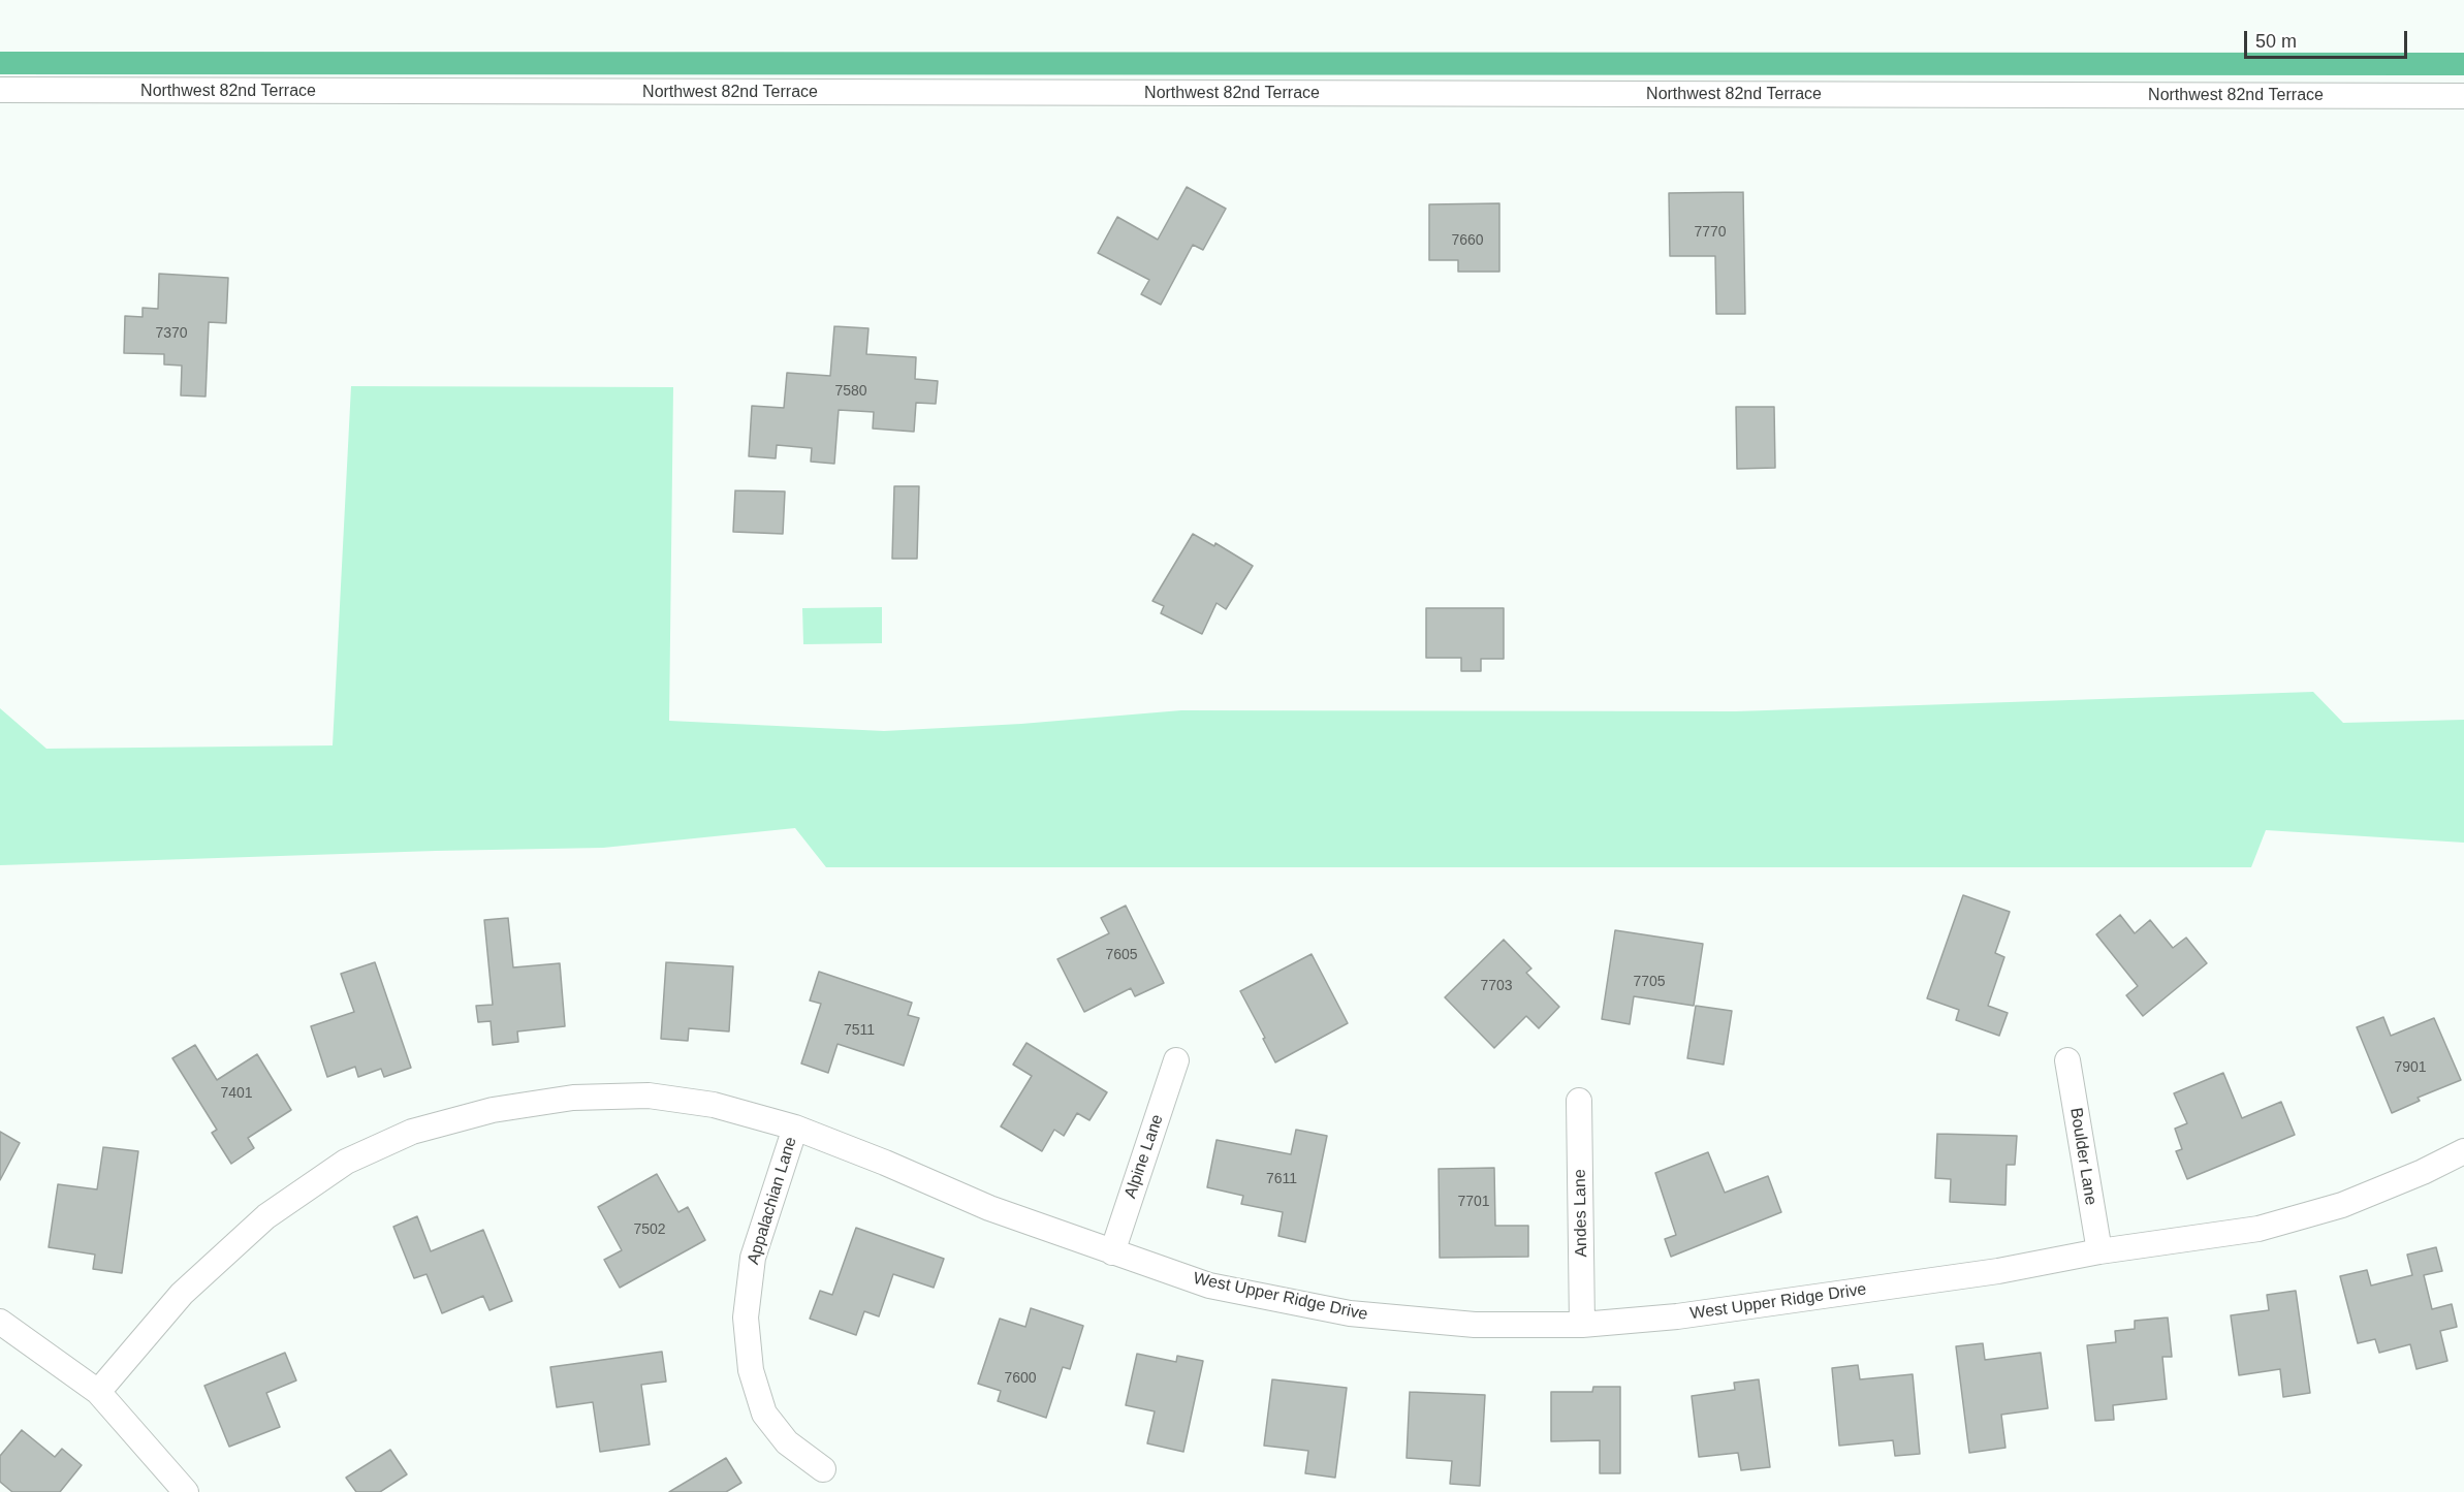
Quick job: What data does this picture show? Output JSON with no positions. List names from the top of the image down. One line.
{"streets":{"street":["Northwest 82nd Terrace","Alpine Lane","Boulder Lane","Appalachian Lane","Andes Lane","West Upper Ridge Drive"]},"crossings":[["Alpine Lane","West Upper Ridge Drive"],["Boulder Lane","West Upper Ridge Drive"],["Appalachian Lane","West Upper Ridge Drive"],["Andes Lane","West Upper Ridge Drive"]],"house_numbers":["7770","7660","7370","7580","7605","7705","7703","7511","7901","7401","7611","7701","7502","7600"],"scale_bar":"50 m"}
